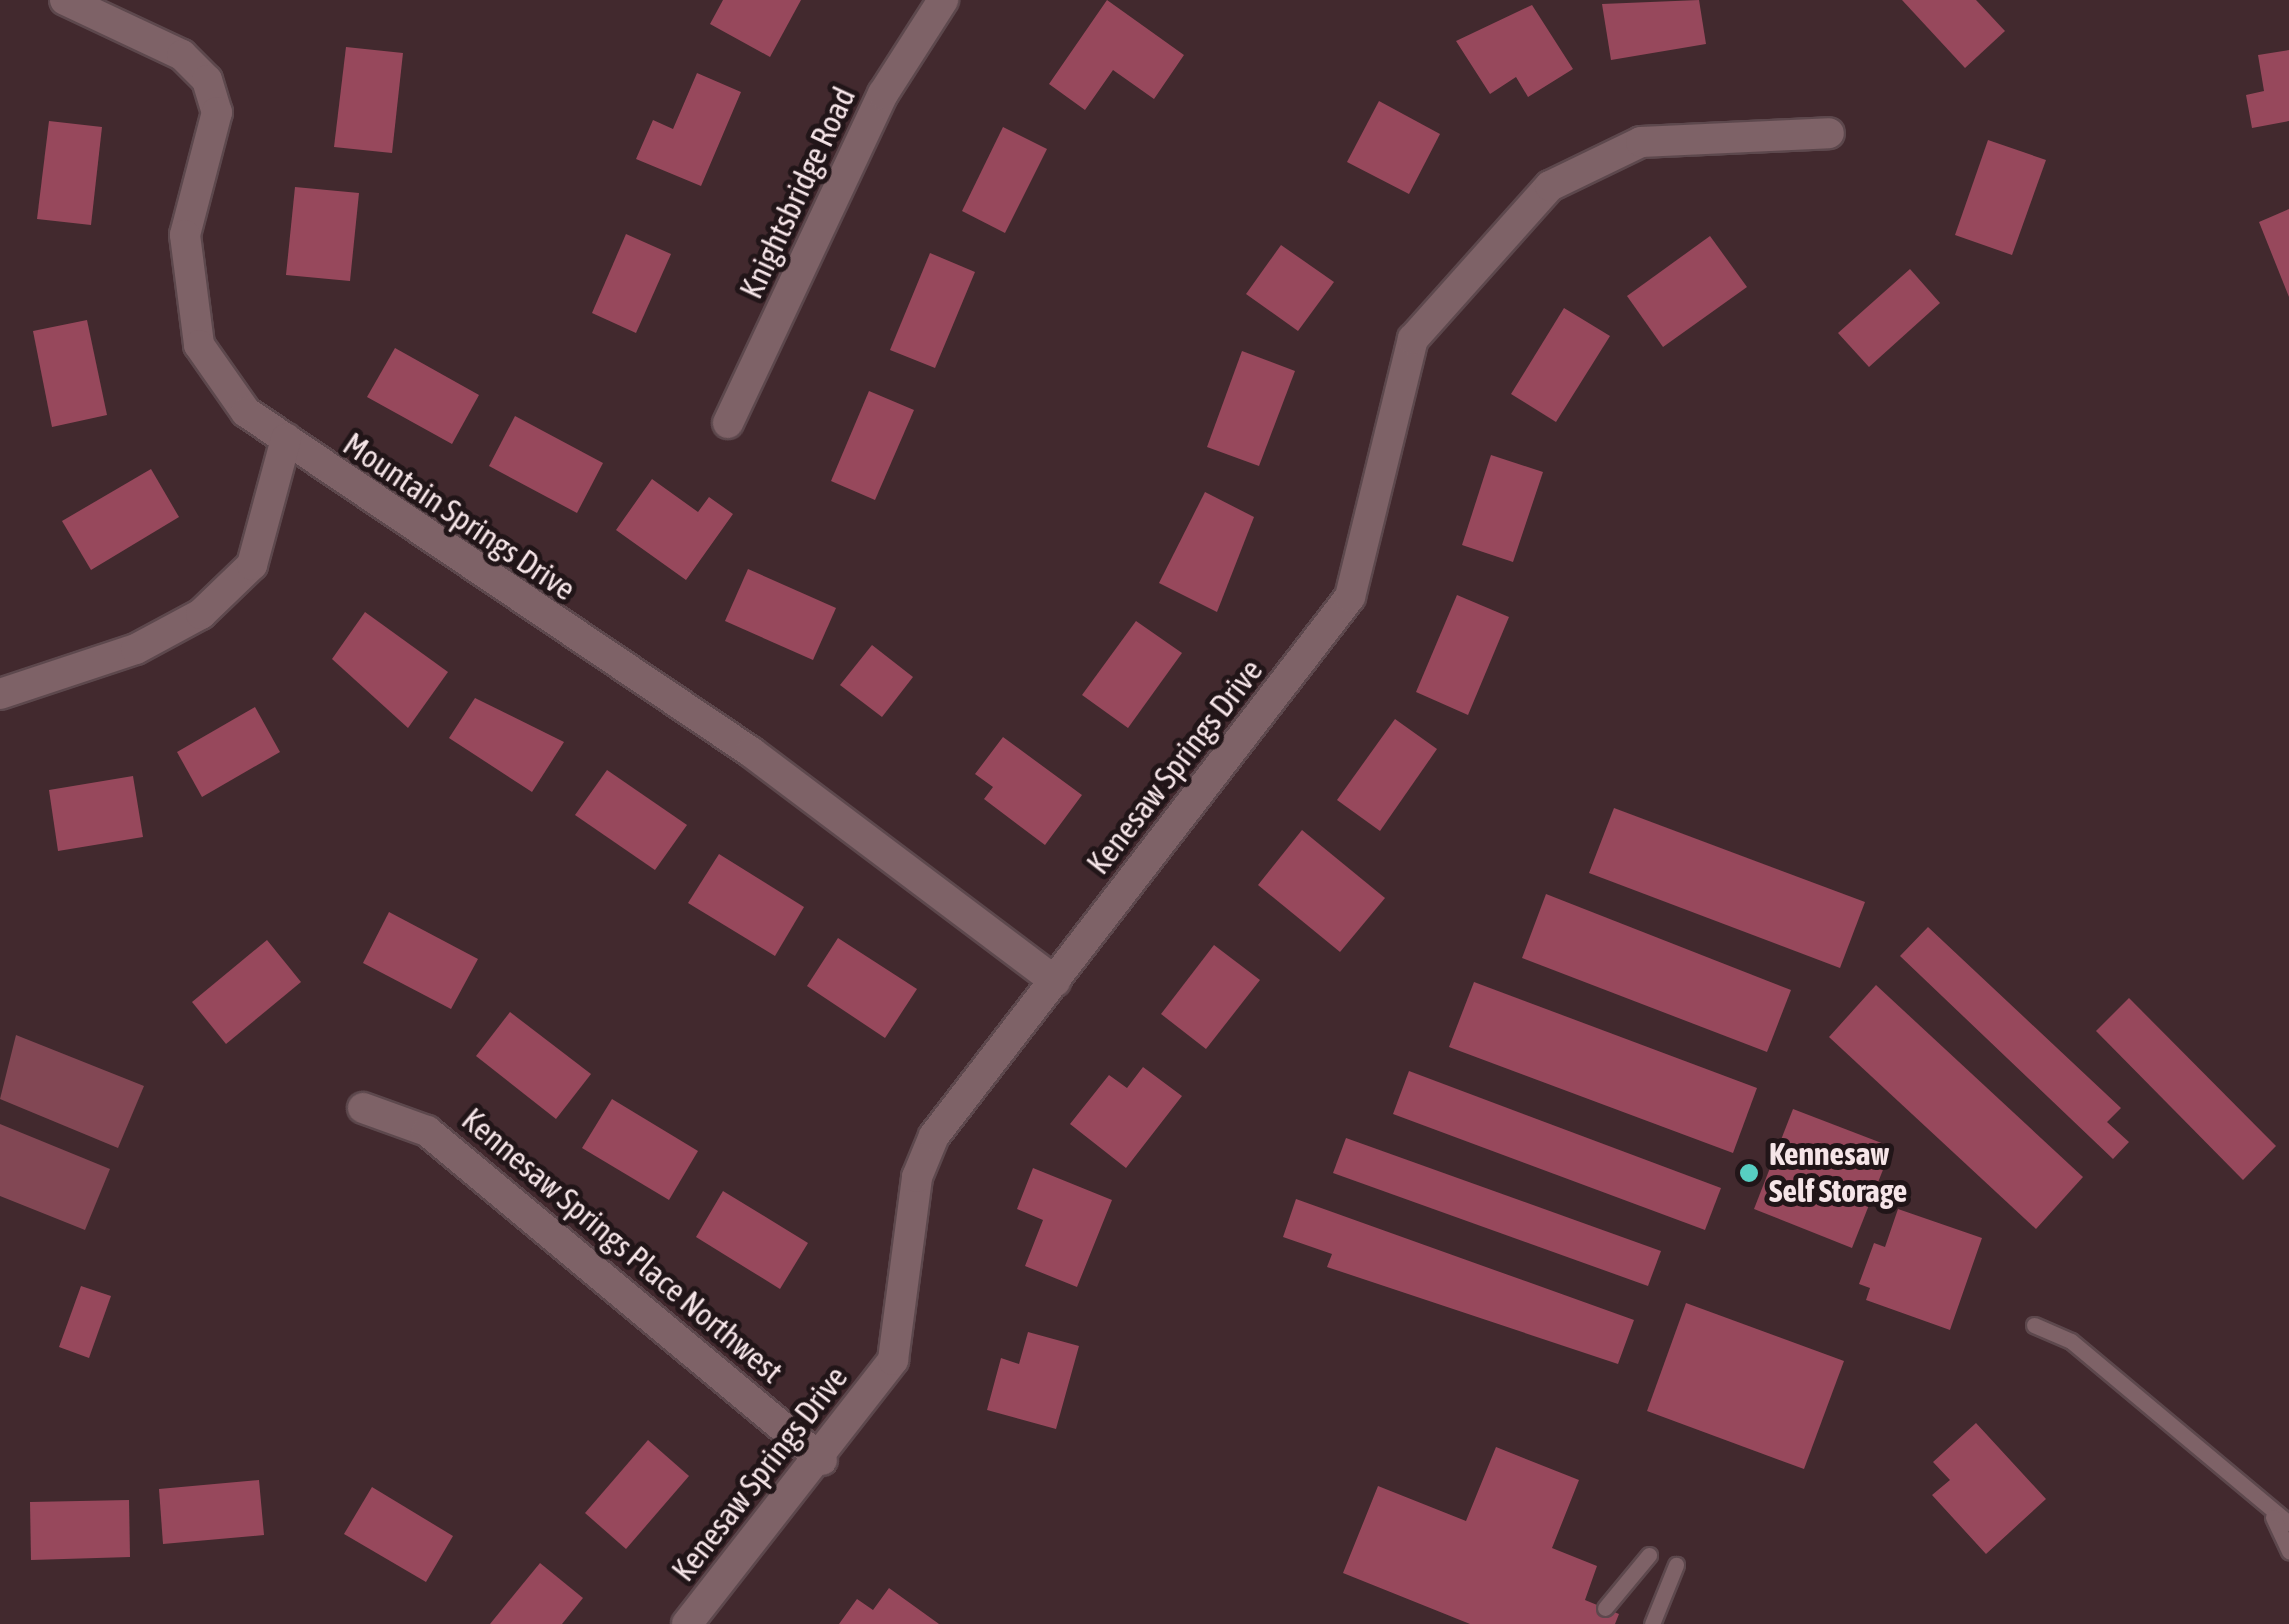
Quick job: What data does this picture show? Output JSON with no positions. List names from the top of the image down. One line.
{"streets":{"street":["Knightsbridge Road","Mountain Springs Drive","Kenesaw Springs Drive","Kennesaw Springs Place Northwest"]},"crossings":[["Mountain Springs Drive","Kenesaw Springs Drive"],["Kenesaw Springs Drive","Kennesaw Springs Place Northwest"]],"places":["Kennesaw Self Storage"]}
